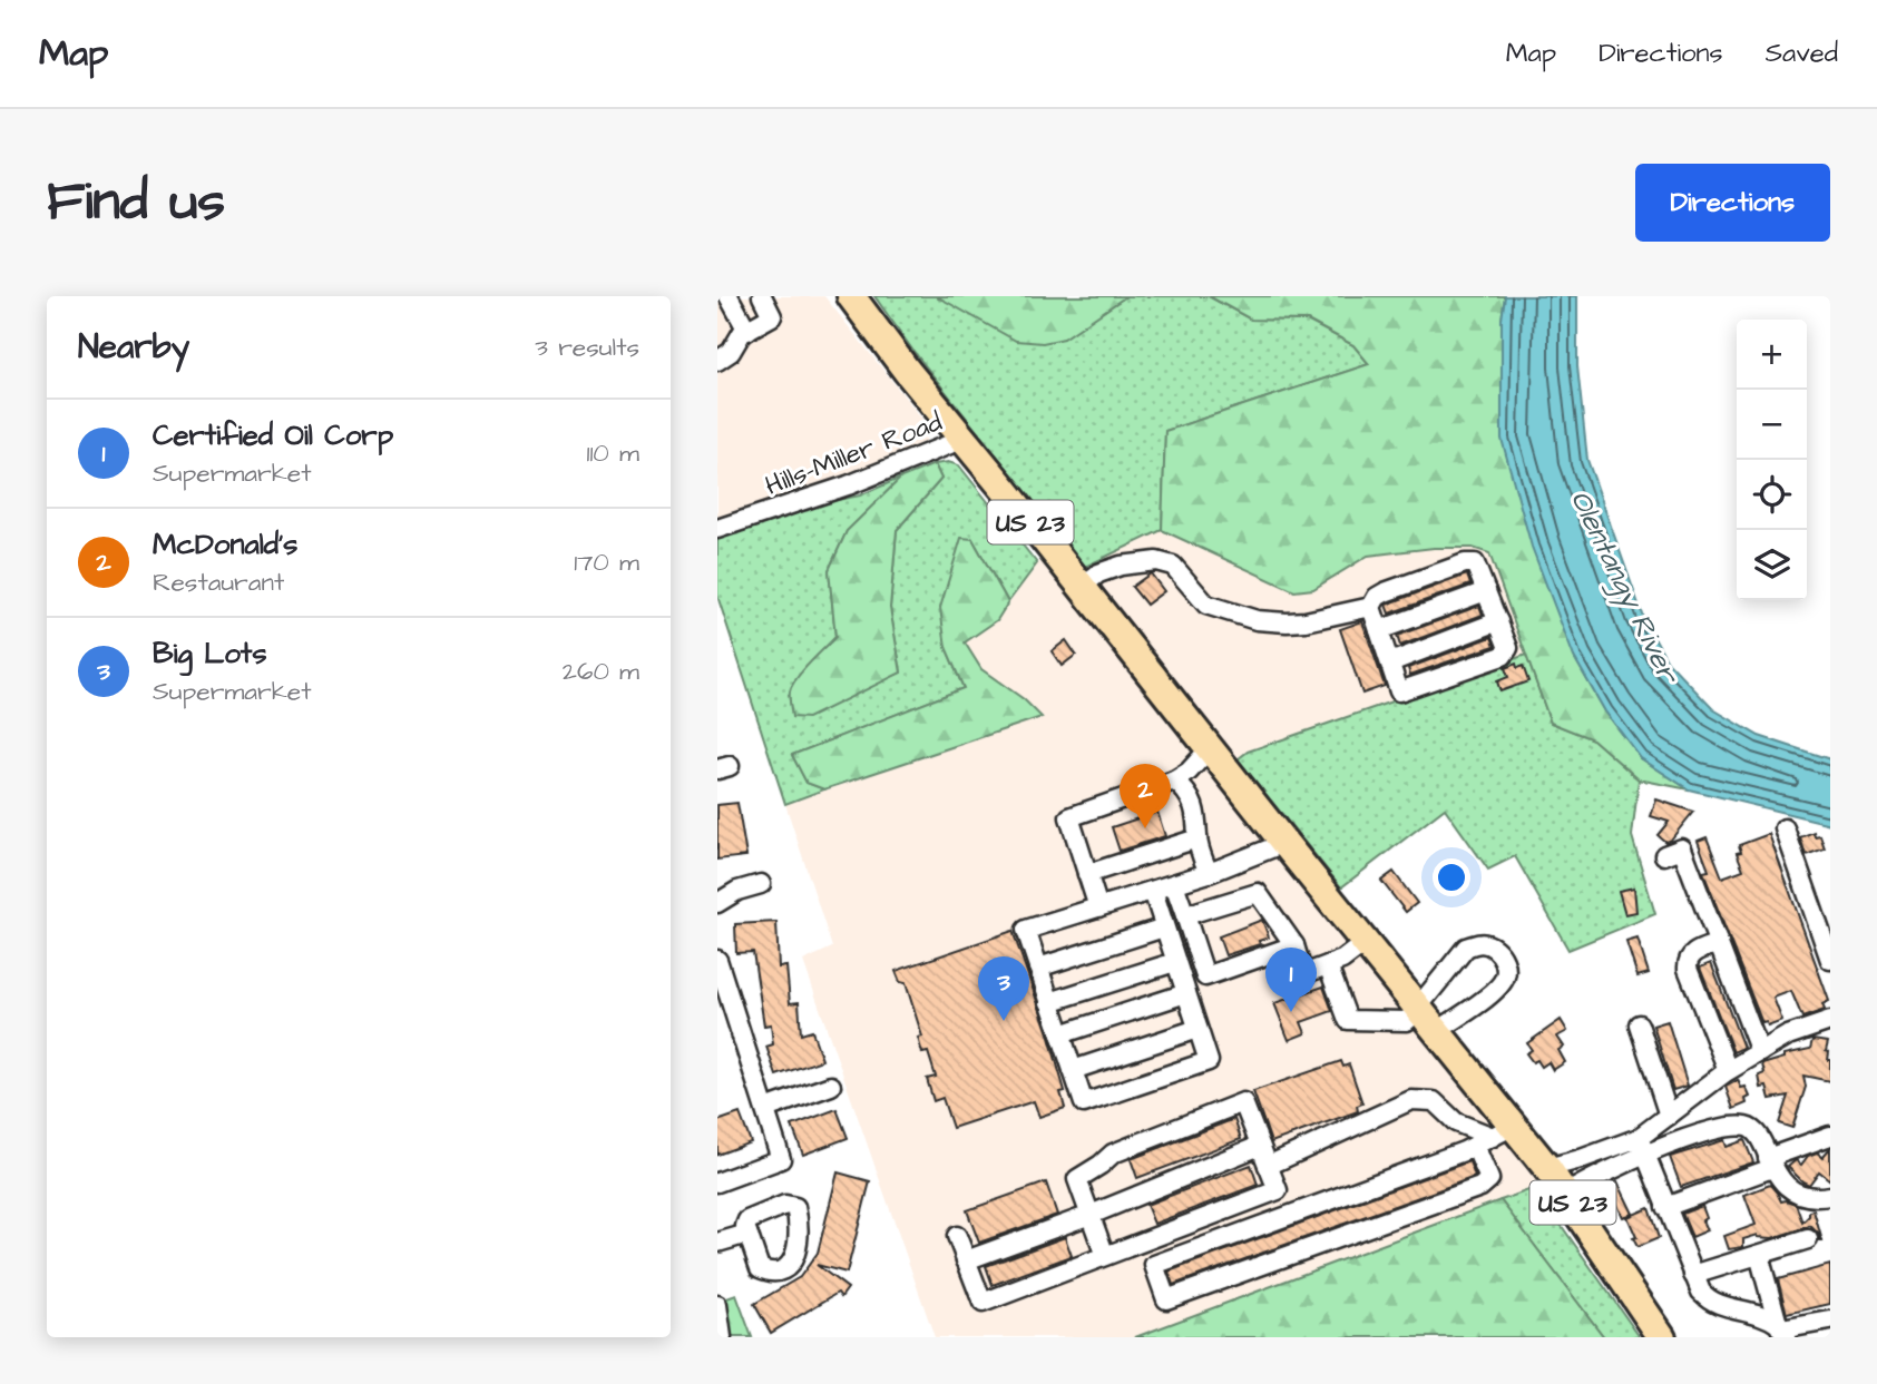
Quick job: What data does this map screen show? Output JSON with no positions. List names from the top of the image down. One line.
{"streets":{"highway":["US 23"],"street":["Hills-Miller Road"]},"crossings":[["Hills-Miller Road","US 23"]],"water":["Olentangy River"],"page":{"header":"Map","nav":["Map","Directions","Saved"],"buttons":"Directions","title":"Find us","heading":["Nearby","3 results"],"map_buttons":["+","−"],"list":[{"mark":"1","name":"Certified Oil Corp","note":"Supermarket","value":"110 m"},{"mark":"2","name":"McDonald's","note":"Restaurant","value":"170 m"},{"mark":"3","name":"Big Lots","note":"Supermarket","value":"260 m"}],"pins":["2","1","3"]}}
